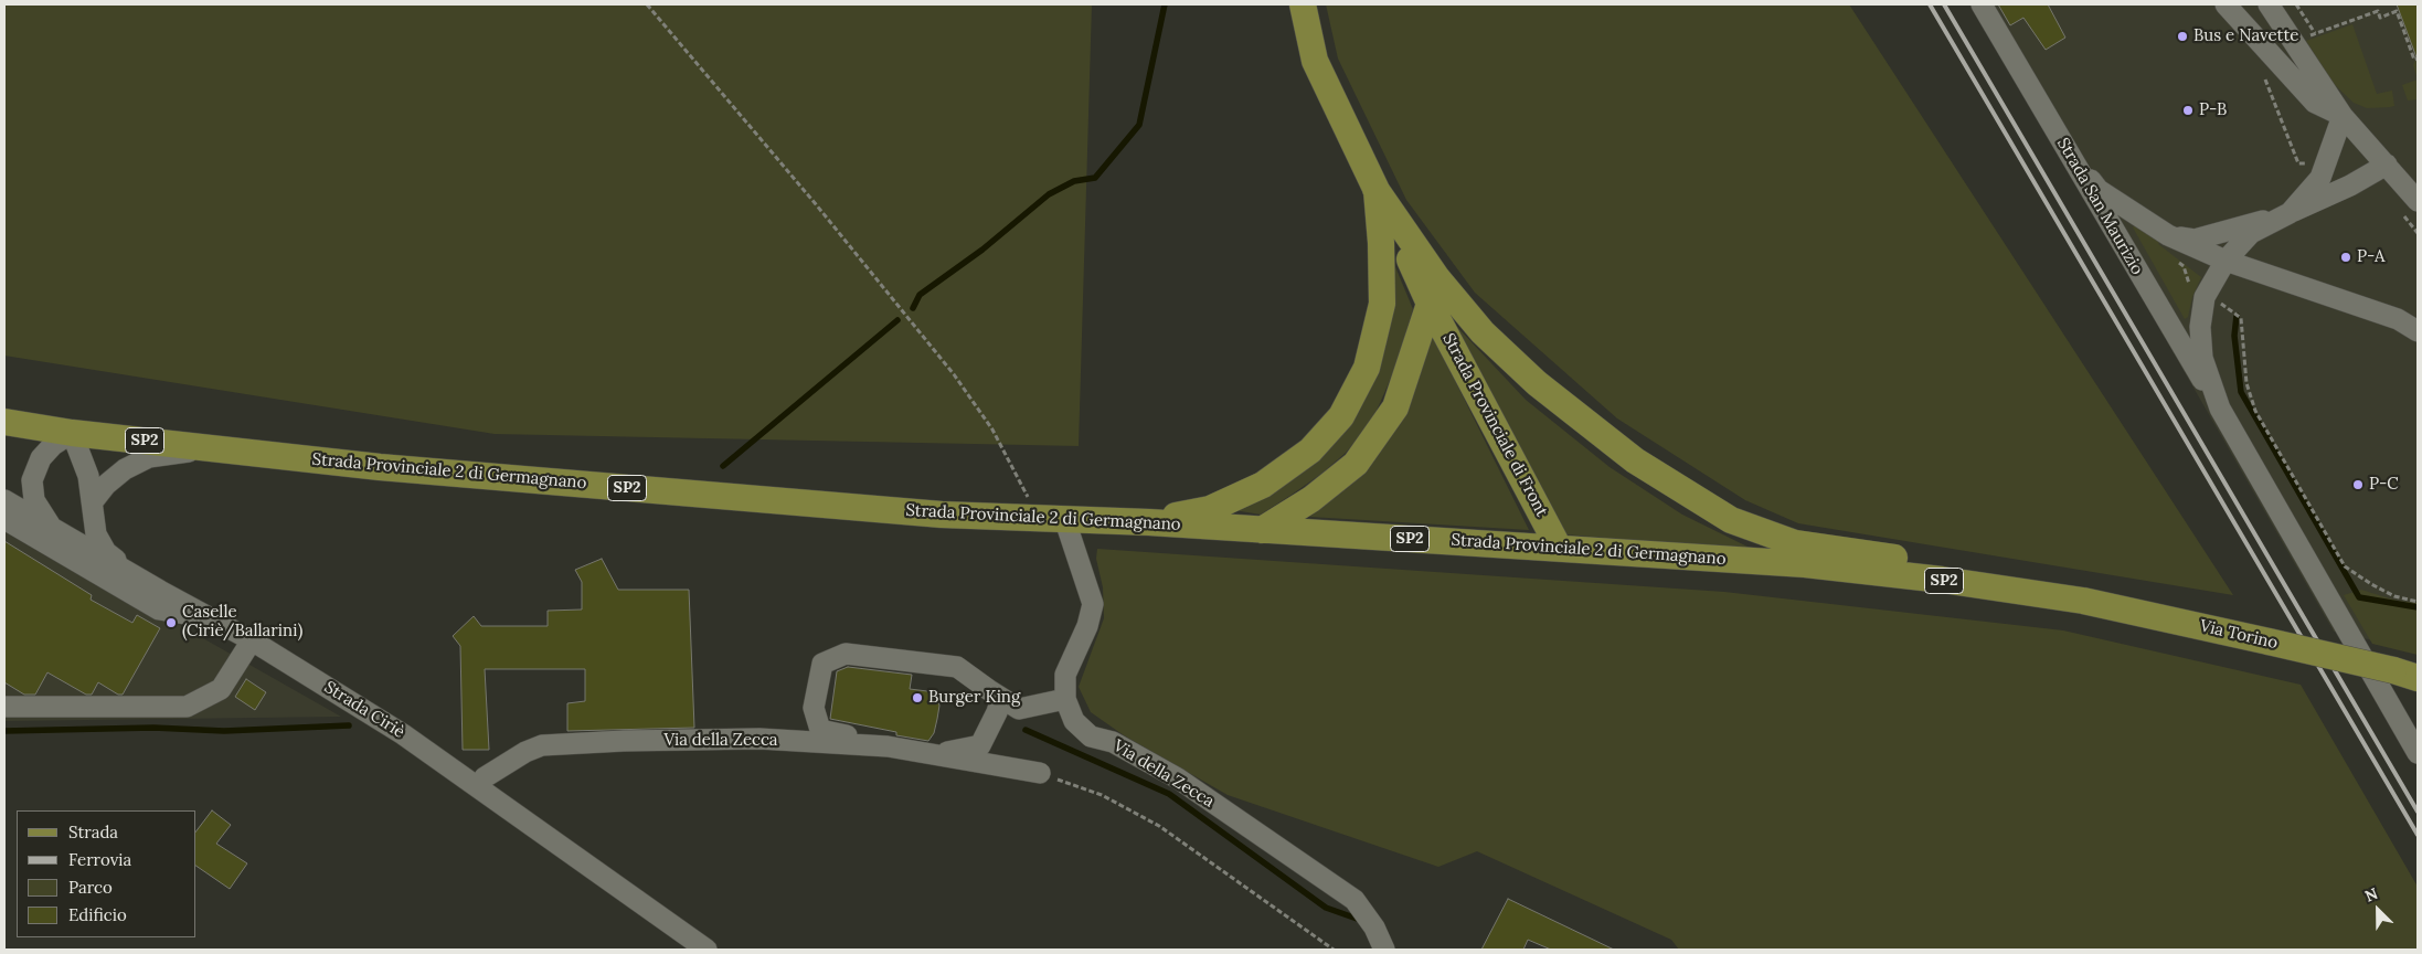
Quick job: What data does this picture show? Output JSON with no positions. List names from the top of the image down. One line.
{"streets":{"main road":["Strada Provinciale di Front","SP2","Strada Provinciale 2 di Germagnano","Via Torino"],"street":["Strada San Maurizio","Strada Ciriè","Via della Zecca"]},"crossings":[["Strada Provinciale di Front","Strada Provinciale 2 di Germagnano"],["Strada Provinciale 2 di Germagnano","Via Torino"],["Strada Provinciale 2 di Germagnano","Via della Zecca"],["Strada Ciriè","Via della Zecca"]],"places":["Bus e Navette","P-B","P-A","P-C","Caselle (Ciriè/Ballarini)","Burger King"],"legend":["Strada","Ferrovia","Parco","Edificio"],"north":"top left"}
